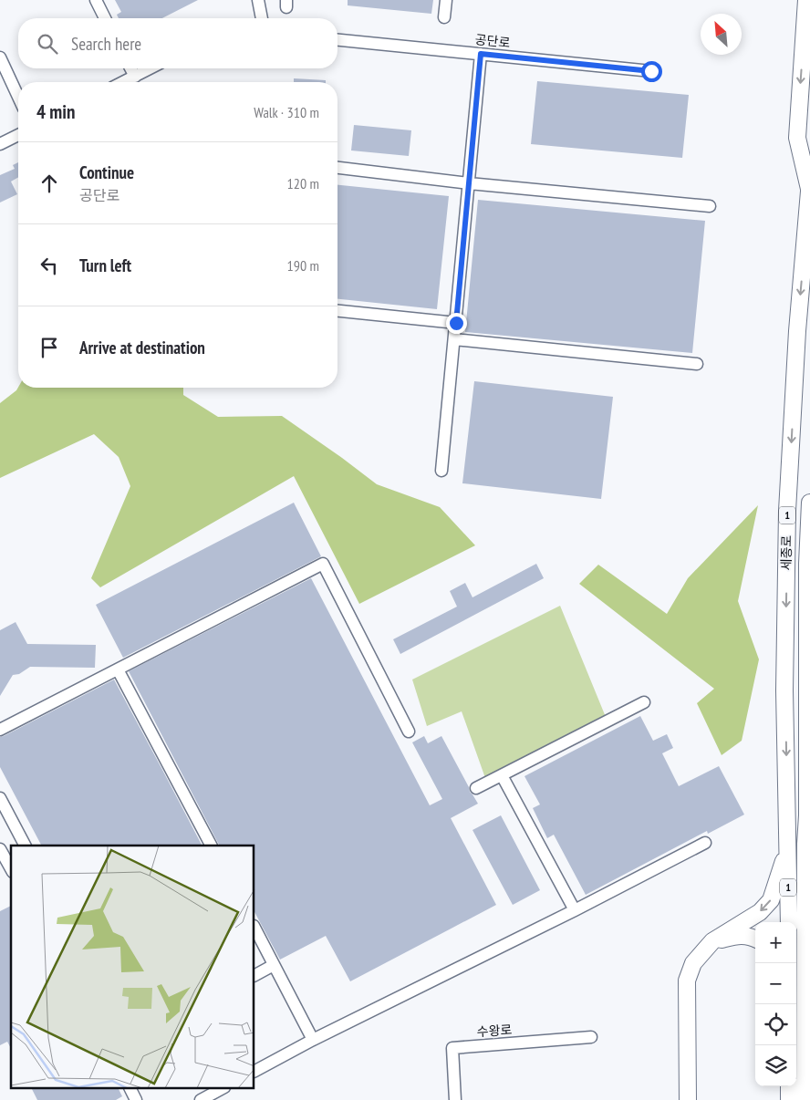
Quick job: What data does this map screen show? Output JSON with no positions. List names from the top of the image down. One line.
{"streets":{"highway":["1","세종로"],"street":["공단로","수왕로"]},"north":"top left","page":{"search":"Search here","heading":["4 min","Walk · 310 m"],"list":[["Continue","공단로","120 m"],["Turn left","190 m"],"Arrive at destination"],"map_buttons":["+","−"]}}
